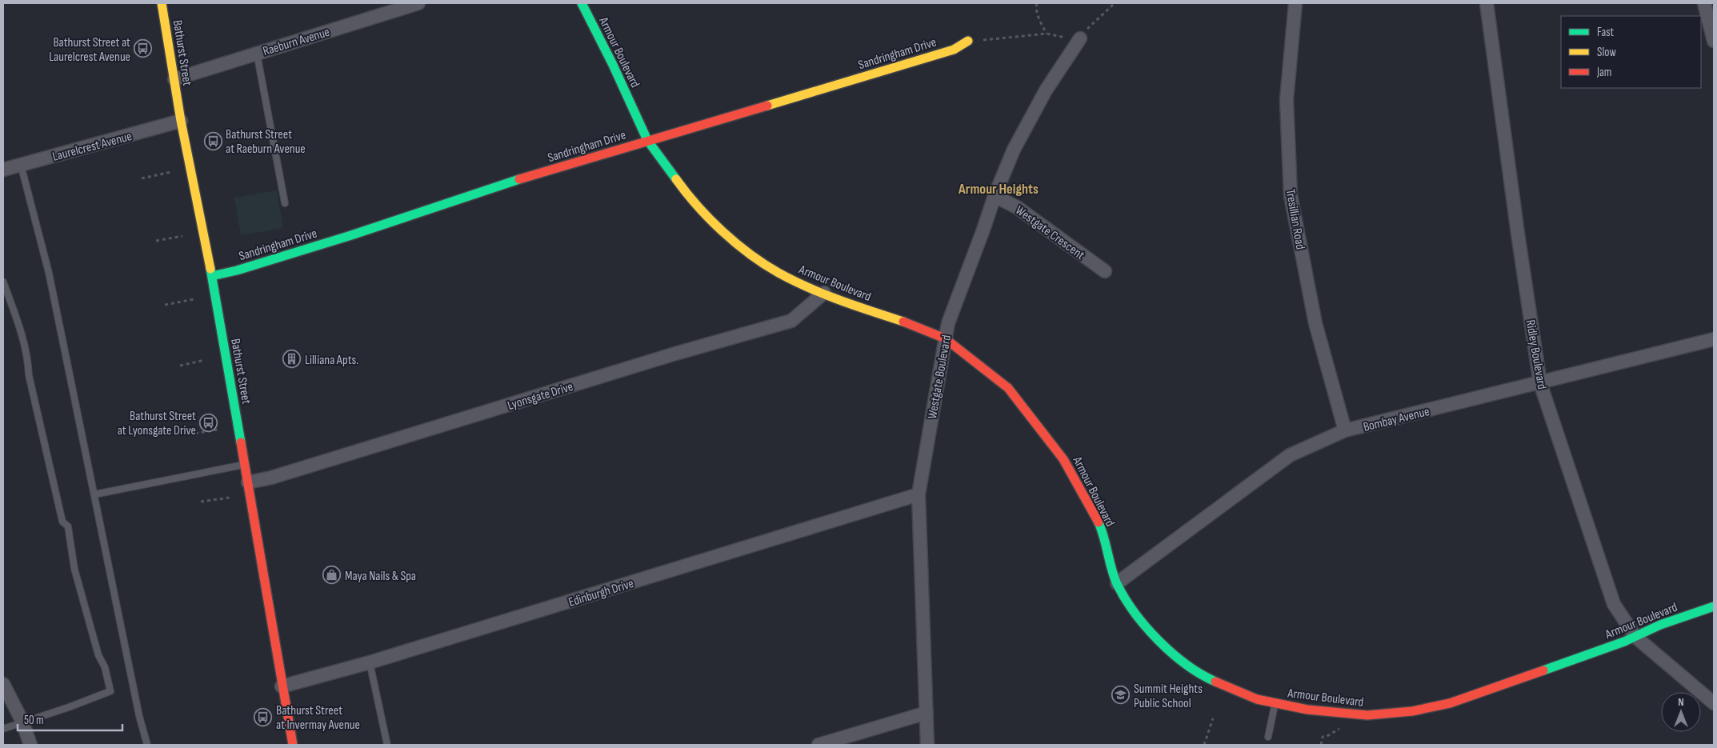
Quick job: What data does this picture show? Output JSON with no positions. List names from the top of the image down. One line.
{"streets":{"street":["Raeburn Avenue","Armour Boulevard","Bathurst Street","Sandringham Drive","Laurelcrest Avenue","Tresillian Road","Westgate Crescent","Ridley Boulevard","Westgate Boulevard","Lyonsgate Drive","Bombay Avenue","Edinburgh Drive"]},"crossings":[["Raeburn Avenue","Bathurst Street"],["Armour Boulevard","Sandringham Drive"],["Armour Boulevard","Ridley Boulevard"],["Armour Boulevard","Westgate Boulevard"],["Armour Boulevard","Lyonsgate Drive"],["Armour Boulevard","Bombay Avenue"],["Bathurst Street","Sandringham Drive"],["Bathurst Street","Laurelcrest Avenue"],["Bathurst Street","Lyonsgate Drive"],["Bathurst Street","Edinburgh Drive"],["Tresillian Road","Bombay Avenue"],["Westgate Crescent","Westgate Boulevard"],["Ridley Boulevard","Bombay Avenue"],["Westgate Boulevard","Edinburgh Drive"]],"districts":["Armour Heights"],"places":{"bus stop":["Bathurst Street at Laurelcrest Avenue","Bathurst Street at Raeburn Avenue","Bathurst Street at Lyonsgate Drive","Bathurst Street at Invermay Avenue"],"building":["Lilliana Apts."],"shop":["Maya Nails & Spa"],"school or university":["Summit Heights Public School"]},"legend":["Fast","Slow","Jam"],"scale_bar":"50 m","north":"top"}
